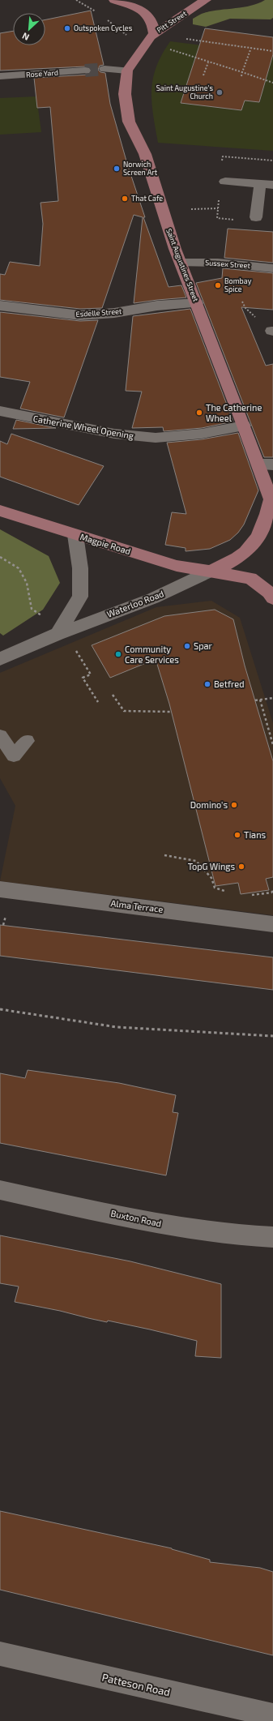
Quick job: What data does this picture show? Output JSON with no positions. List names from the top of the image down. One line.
{"streets":{"main road":["Pitt Street","Saint Augustines Street","Magpie Road"],"street":["Rose Yard","Sussex Street","Esdelle Street","Catherine Wheel Opening","Waterloo Road","Alma Terrace","Buxton Road","Patteson Road"]},"crossings":[["Pitt Street","Saint Augustines Street"],["Sussex Street","Saint Augustines Street"],["Saint Augustines Street","Esdelle Street"],["Saint Augustines Street","Catherine Wheel Opening"],["Saint Augustines Street","Magpie Road"],["Saint Augustines Street","Waterloo Road"],["Magpie Road","Waterloo Road"]],"places":["Outspoken Cycles","Saint Augustine's Church","Norwich Screen Art","That Cafe","Bombay Spice","The Catherine Wheel","Spar","Community Care Services","Betfred","Domino's","Tians","TopG Wings"],"north":"bottom left"}
